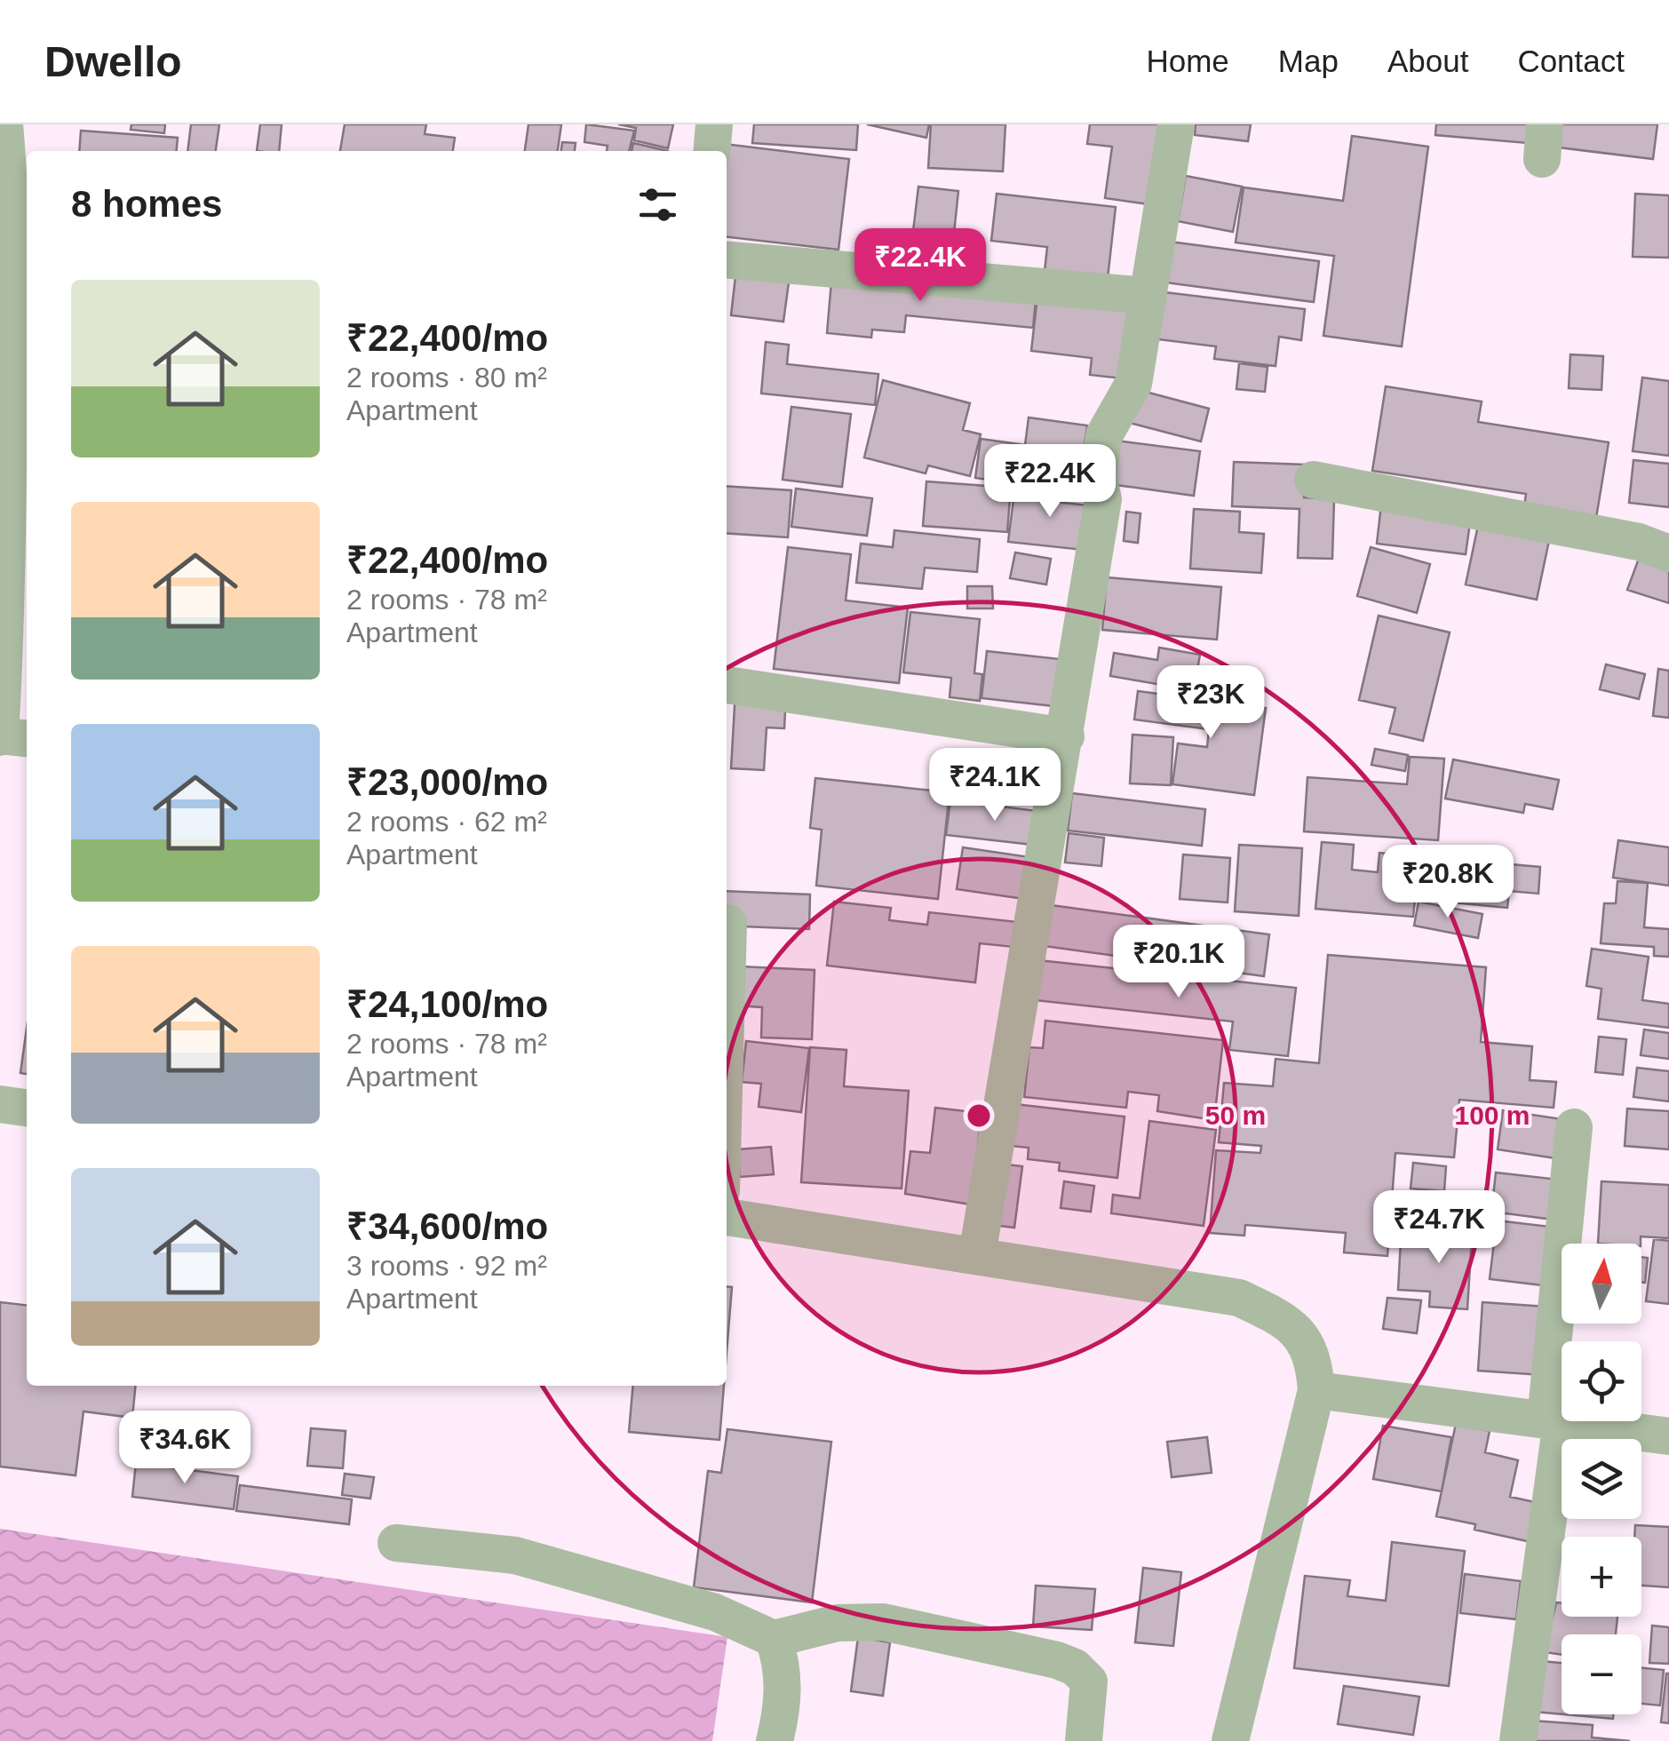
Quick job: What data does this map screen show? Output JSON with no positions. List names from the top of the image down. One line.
{"north":"top","page":{"header":"Dwello","nav":["Home","Map","About","Contact"],"heading":"8 homes","price":["₹22.4K","₹22.4K","₹23K","₹24.1K","₹20.8K","₹20.1K","₹24.7K","₹34.6K"],"list":[{"name":"₹22,400/mo","note":"2 rooms · 80 m² · Apartment"},{"name":"₹22,400/mo","note":"2 rooms · 78 m² · Apartment"},{"name":"₹23,000/mo","note":"2 rooms · 62 m² · Apartment"},{"name":"₹24,100/mo","note":"2 rooms · 78 m² · Apartment"},{"name":"₹34,600/mo","note":"3 rooms · 92 m² · Apartment"}],"map_buttons":["+","−"]},"rings":["50 m","100 m"]}
